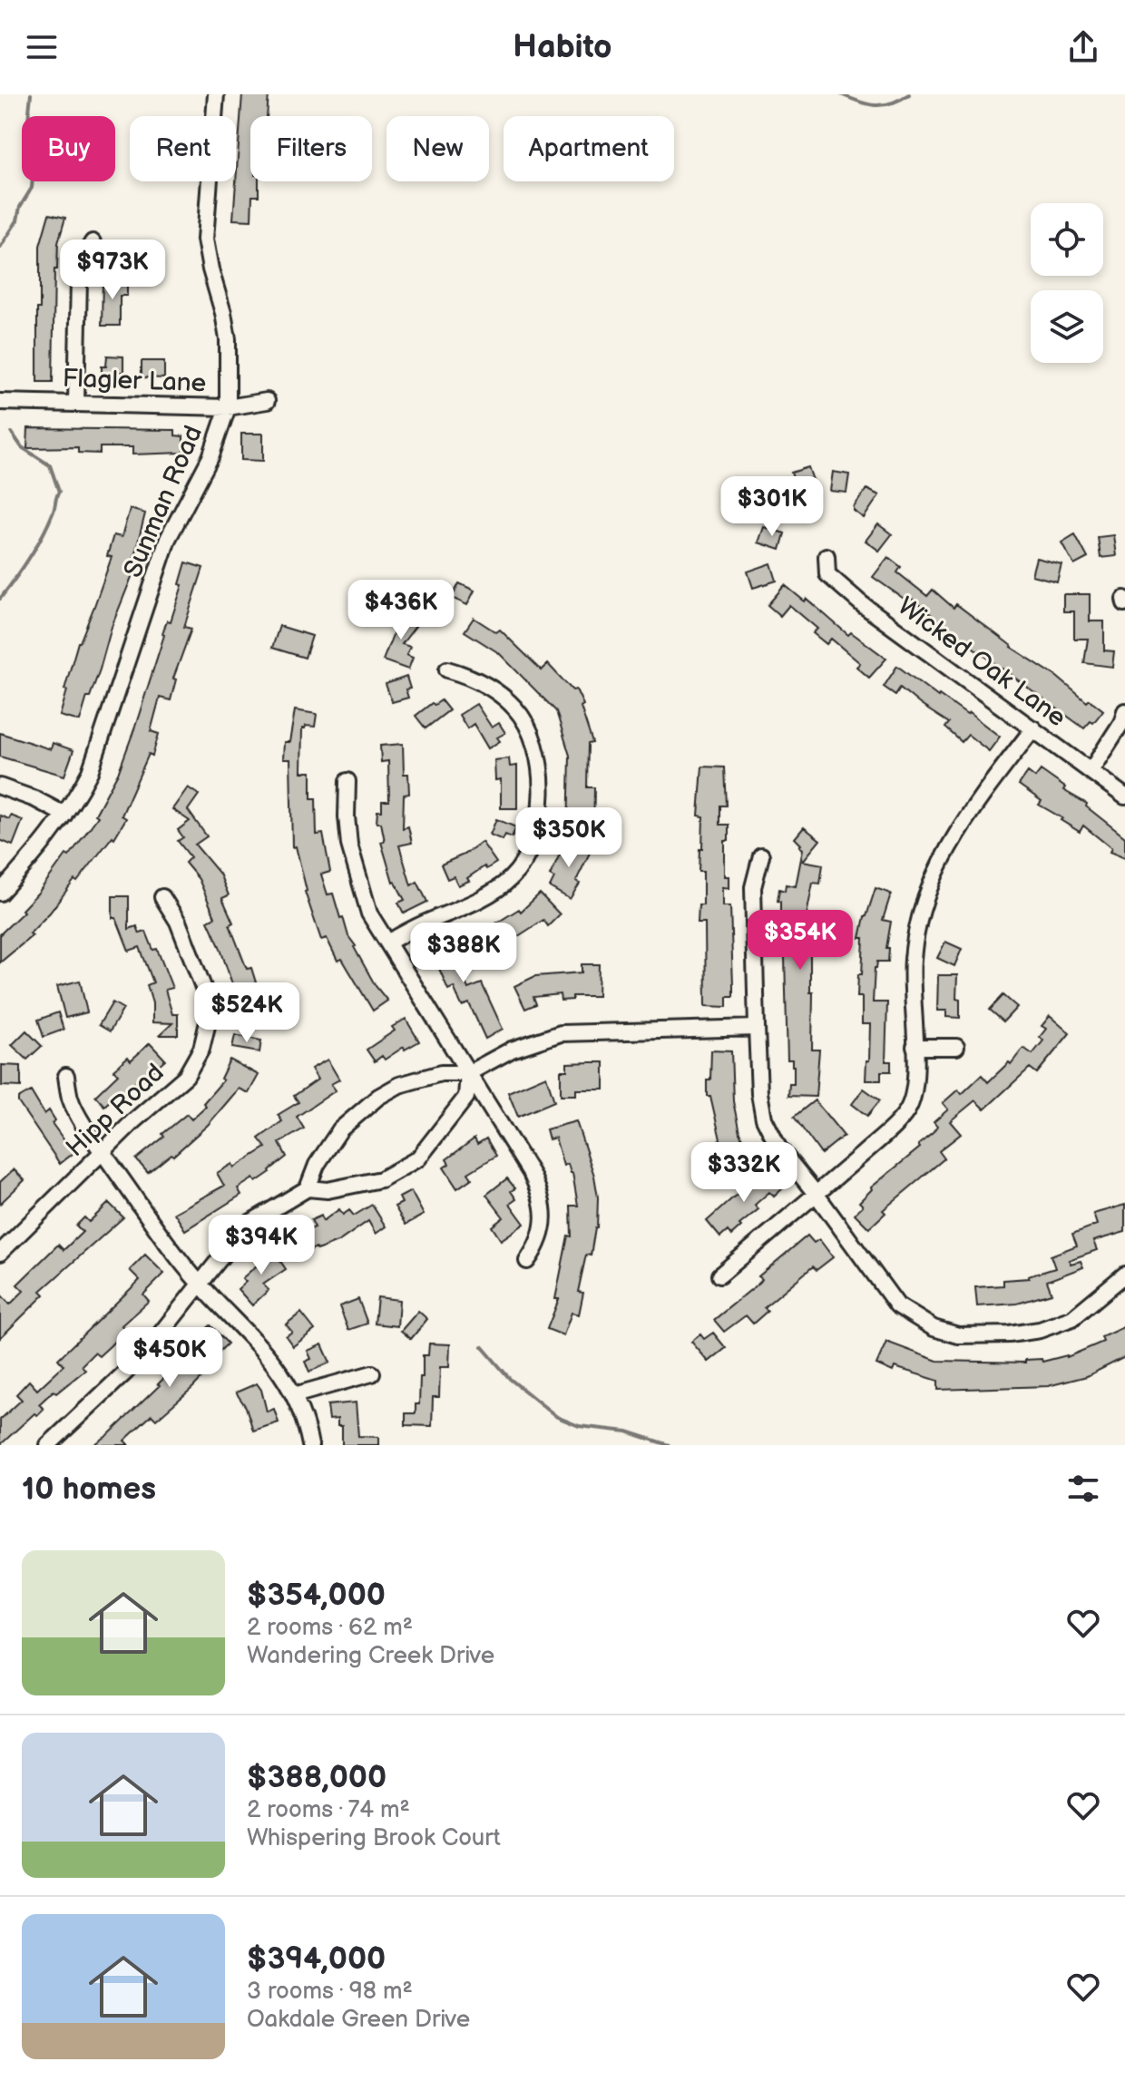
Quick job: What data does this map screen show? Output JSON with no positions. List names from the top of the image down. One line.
{"streets":{"street":["Flagler Lane","Sunman Road","Wicked Oak Lane","Hipp Road"]},"crossings":[["Flagler Lane","Sunman Road"]],"page":{"header":"Habito","chip":["Buy","Rent","Filters","New","Apartment"],"price":["$973K","$301K","$436K","$350K","$354K","$388K","$524K","$332K","$394K","$450K"],"heading":"10 homes","list":[{"name":"$354,000","note":"2 rooms · 62 m² · Wandering Creek Drive"},{"name":"$388,000","note":"2 rooms · 74 m² · Whispering Brook Court"},{"name":"$394,000","note":"3 rooms · 98 m² · Oakdale Green Drive"}]}}
